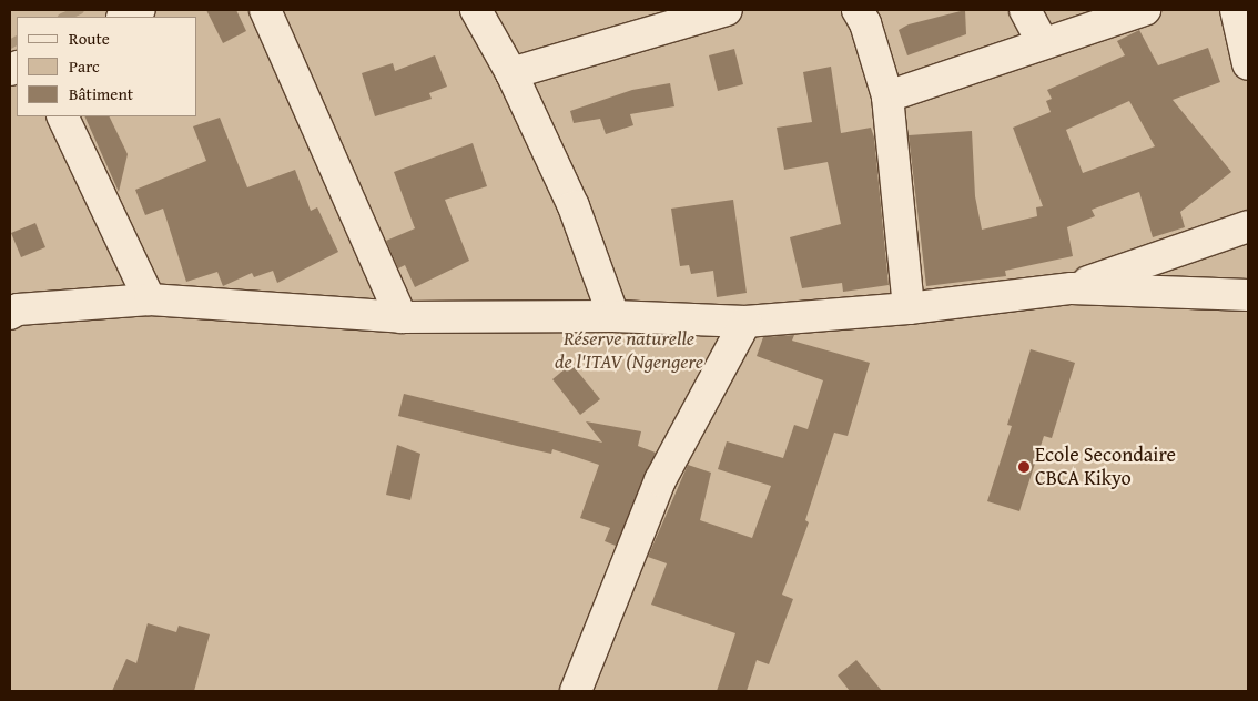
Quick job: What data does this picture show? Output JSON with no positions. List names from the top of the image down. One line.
{"parks":["Réserve naturelle de l'ITAV (Ngengere"],"places":["Ecole Secondaire CBCA Kikyo"],"legend":["Route","Parc","Bâtiment"]}
